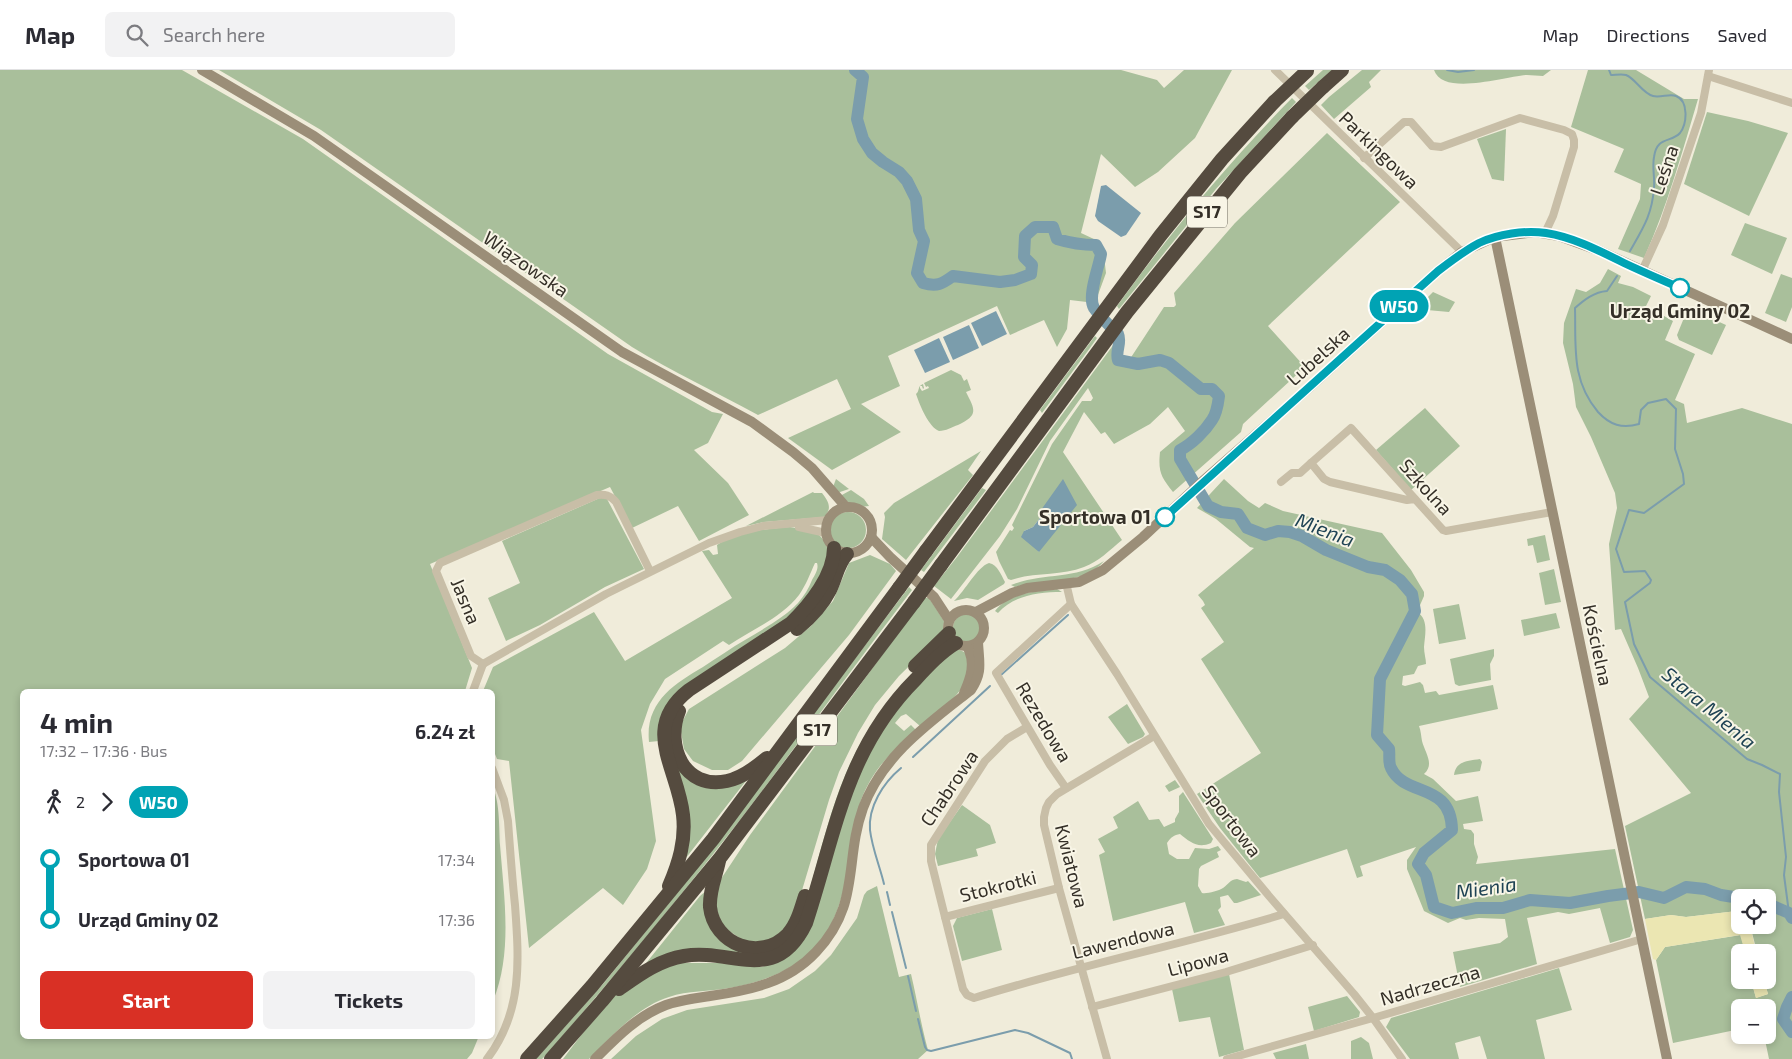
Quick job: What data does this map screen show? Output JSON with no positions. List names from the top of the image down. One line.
{"streets":{"highway":["S17"],"main road":["Wiązowska","Lubelska","Kościelna"],"street":["Parkingowa","Leśna","Szkolna","Jasna","Rezedowa","Chabrowa","Sportowa","Kwiatowa","Stokrotki","Lawendowa","Lipowa","Nadrzeczna"]},"crossings":[["Parkingowa","Lubelska"],["Leśna","Lubelska"],["Lubelska","Kościelna"],["Lubelska","Sportowa"],["Szkolna","Kościelna"],["Kościelna","Nadrzeczna"],["Rezedowa","Chabrowa"],["Rezedowa","Sportowa"],["Rezedowa","Kwiatowa"],["Chabrowa","Stokrotki"],["Chabrowa","Lawendowa"],["Sportowa","Kwiatowa"],["Sportowa","Lawendowa"],["Sportowa","Lipowa"],["Sportowa","Nadrzeczna"],["Kwiatowa","Stokrotki"],["Kwiatowa","Lawendowa"],["Kwiatowa","Lipowa"]],"water":["Mienia","Stara Mienia"],"places":["Urząd Gminy 02","Sportowa 01"],"lines":["bus line W50"],"page":{"header":"Map","search":"Search here","nav":["Map","Directions","Saved"],"on_map":"W50","heading":["4 min","17:32 – 17:36 · Bus","6.24 zł"],"legs":["2","W50"],"list":[{"name":"Sportowa 01","value":"17:34"},{"name":"Urząd Gminy 02","value":"17:36"}],"map_buttons":["+","−"],"buttons":["Start","Tickets"]}}
